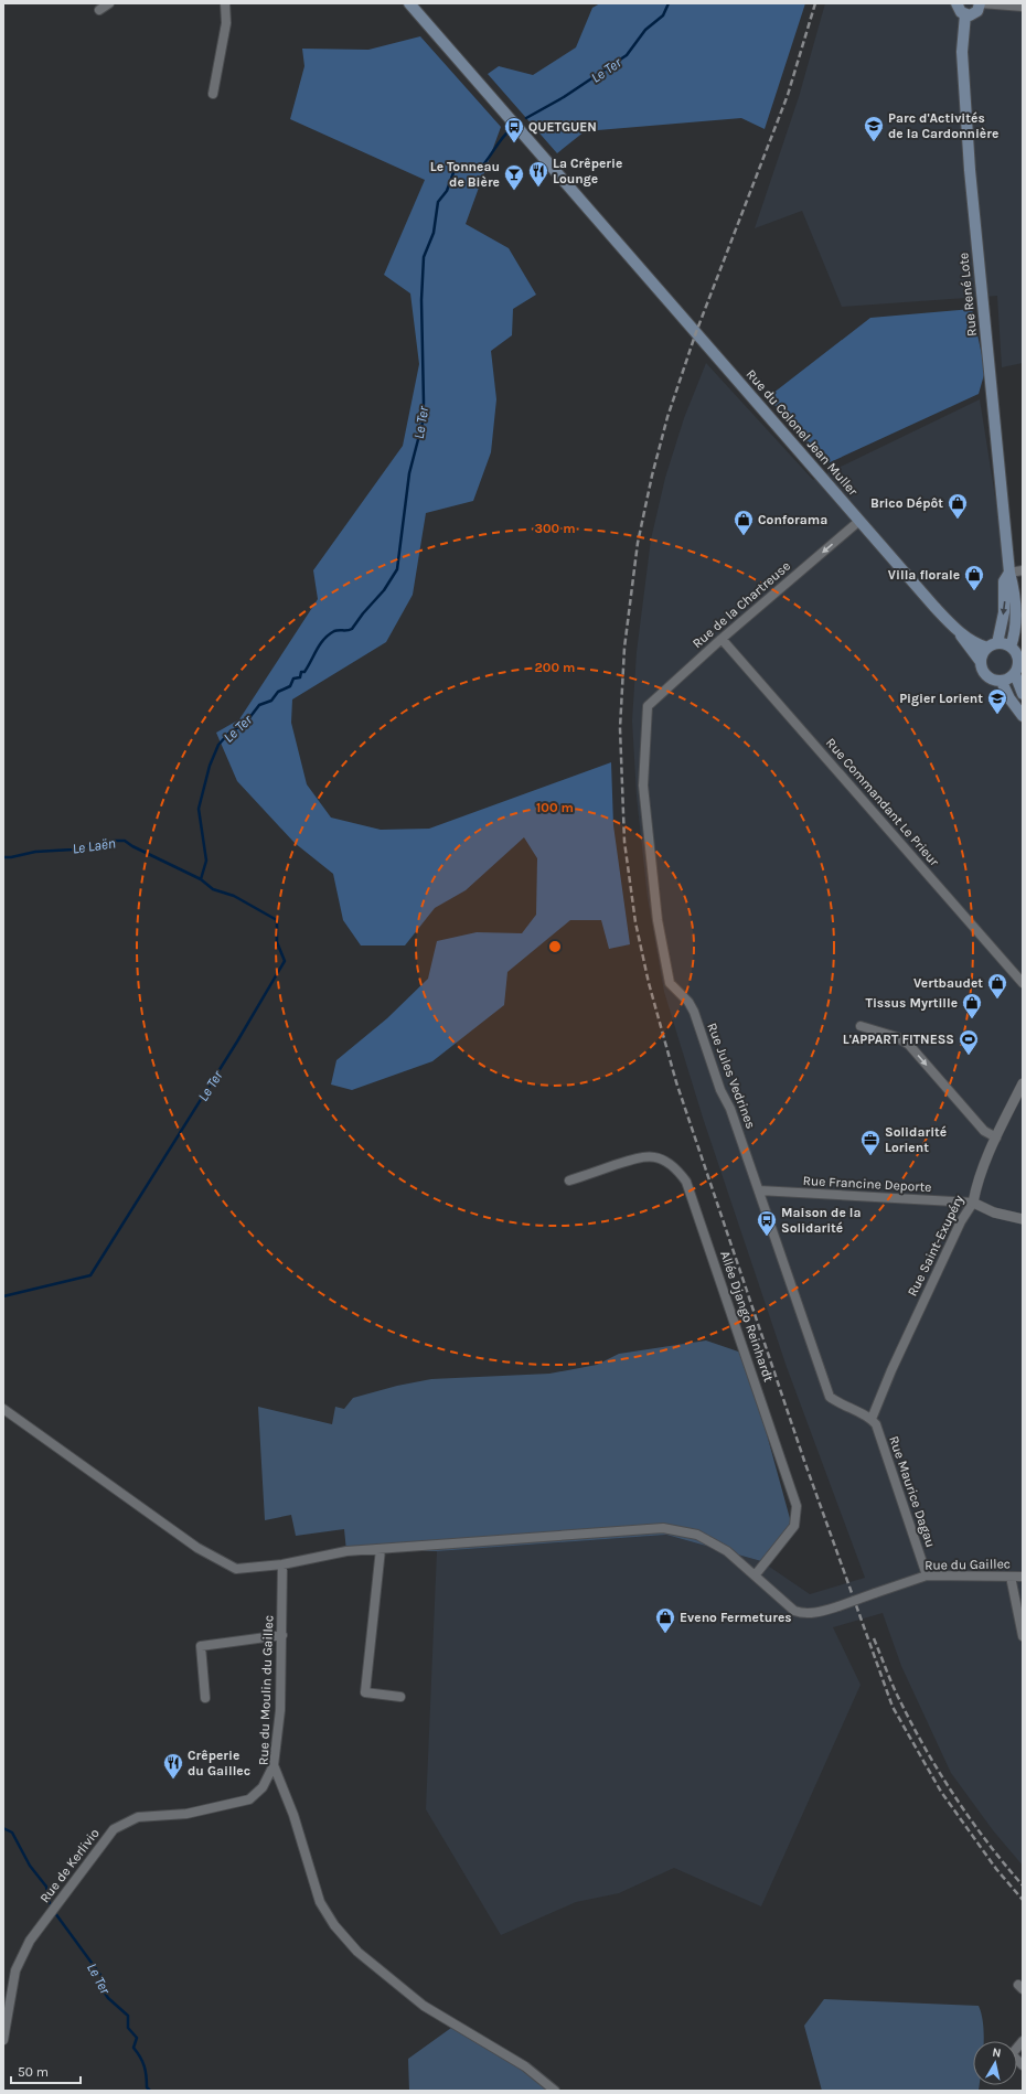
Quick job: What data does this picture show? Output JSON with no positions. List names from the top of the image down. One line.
{"streets":{"main road":["Rue René Lote","Rue du Colonel Jean Muller"],"street":["Rue de la Chartreuse","Rue Commandant Le Prieur","Rue Jules Vedrines","Rue Francine Deporte","Rue Saint-Exupéry","Allée Django Reinhardt","Rue Maurice Dagau","Rue du Gaillec","Rue du Moulin du Gaillec","Rue de Kerlivio"]},"crossings":[["Rue René Lote","Rue du Colonel Jean Muller"],["Rue du Colonel Jean Muller","Rue de la Chartreuse"],["Rue de la Chartreuse","Rue Commandant Le Prieur"],["Rue de la Chartreuse","Rue Jules Vedrines"],["Rue Jules Vedrines","Rue Francine Deporte"],["Rue Jules Vedrines","Rue Saint-Exupéry"],["Rue Jules Vedrines","Rue Maurice Dagau"],["Rue Francine Deporte","Rue Saint-Exupéry"],["Rue Saint-Exupéry","Rue Maurice Dagau"],["Allée Django Reinhardt","Rue du Gaillec"],["Rue Maurice Dagau","Rue du Gaillec"],["Rue du Moulin du Gaillec","Rue de Kerlivio"]],"one_way":["Rue de la Chartreuse"],"water":["Le Ter","Le Laën"],"places":{"school or university":["Parc d'Activités de la Cardonnière","Pigier Lorient"],"bus stop":["QUETGUEN","Maison de la Solidarité"],"restaurant":["La Crêperie Lounge","Crêperie du Gaillec"],"bar":["Le Tonneau de Bière"],"shop":["Brico Dépôt","Conforama","Villa florale","Vertbaudet","Tissus Myrtille","Eveno Fermetures"],"sports":["L'APPART FITNESS"],"office":["Solidarité Lorient"]},"scale_bar":"50 m","north":"top","rings":["300 m","200 m","100 m"]}
